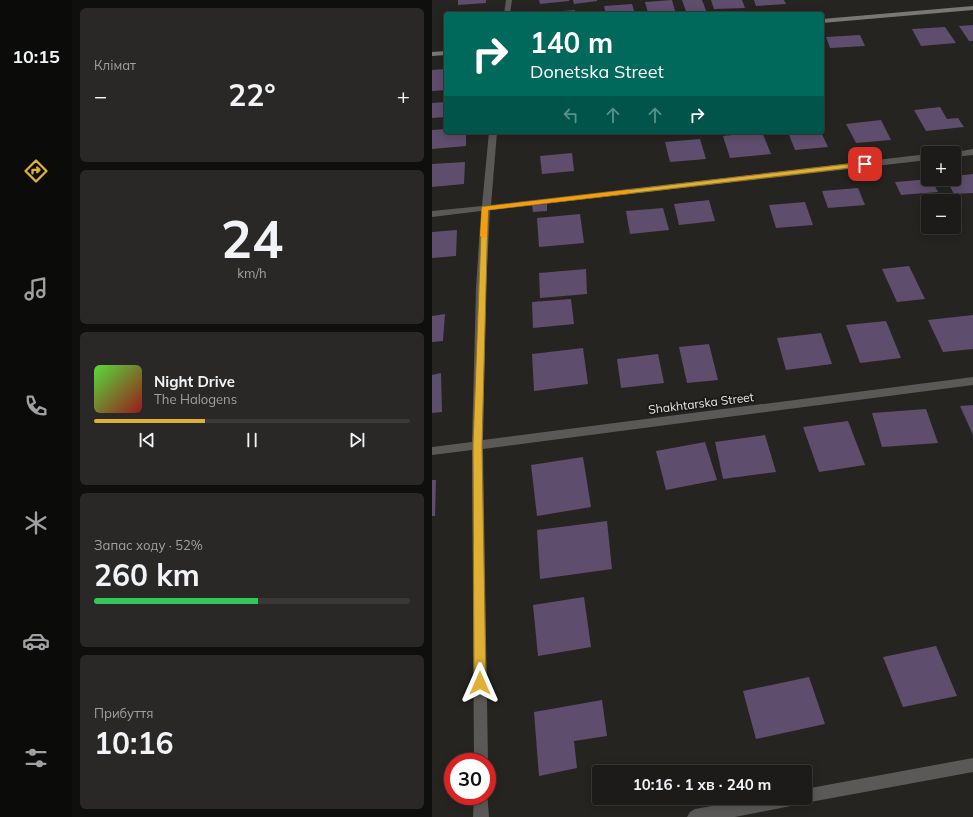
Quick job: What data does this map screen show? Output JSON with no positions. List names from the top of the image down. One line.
{"streets":{"street":["Shakhtarska Street"]},"page":{"tabs":"10:15","tile":["Клімат",["24","km/h"],["Запас ходу · 52%","260 km"],["Прибуття","10:16"]],"turn":["140 m","Donetska Street"],"heat":["−","22°","+"],"map_buttons":["+","−"],"song":["Night Drive","The Halogens"],"limit":"30","trip":"10:16 · 1 хв · 240 m"}}
